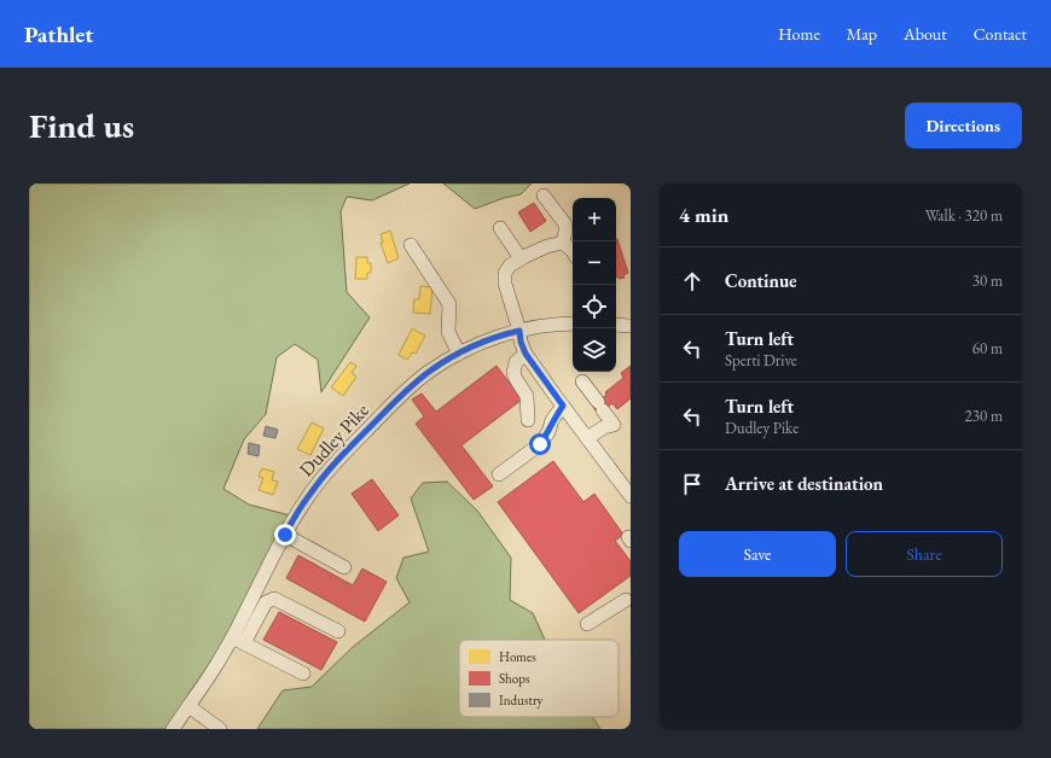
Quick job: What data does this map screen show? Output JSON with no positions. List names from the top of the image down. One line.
{"streets":{"street":["Dudley Pike"]},"legend":["Homes","Shops","Industry"],"page":{"header":"Pathlet","nav":["Home","Map","About","Contact"],"buttons":["Directions",["Save","Share"]],"title":"Find us","heading":["4 min","Walk · 320 m"],"map_buttons":["+","−"],"list":[["Continue","30 m"],["Turn left","Sperti Drive","60 m"],["Turn left","Dudley Pike","230 m"],"Arrive at destination"]}}
